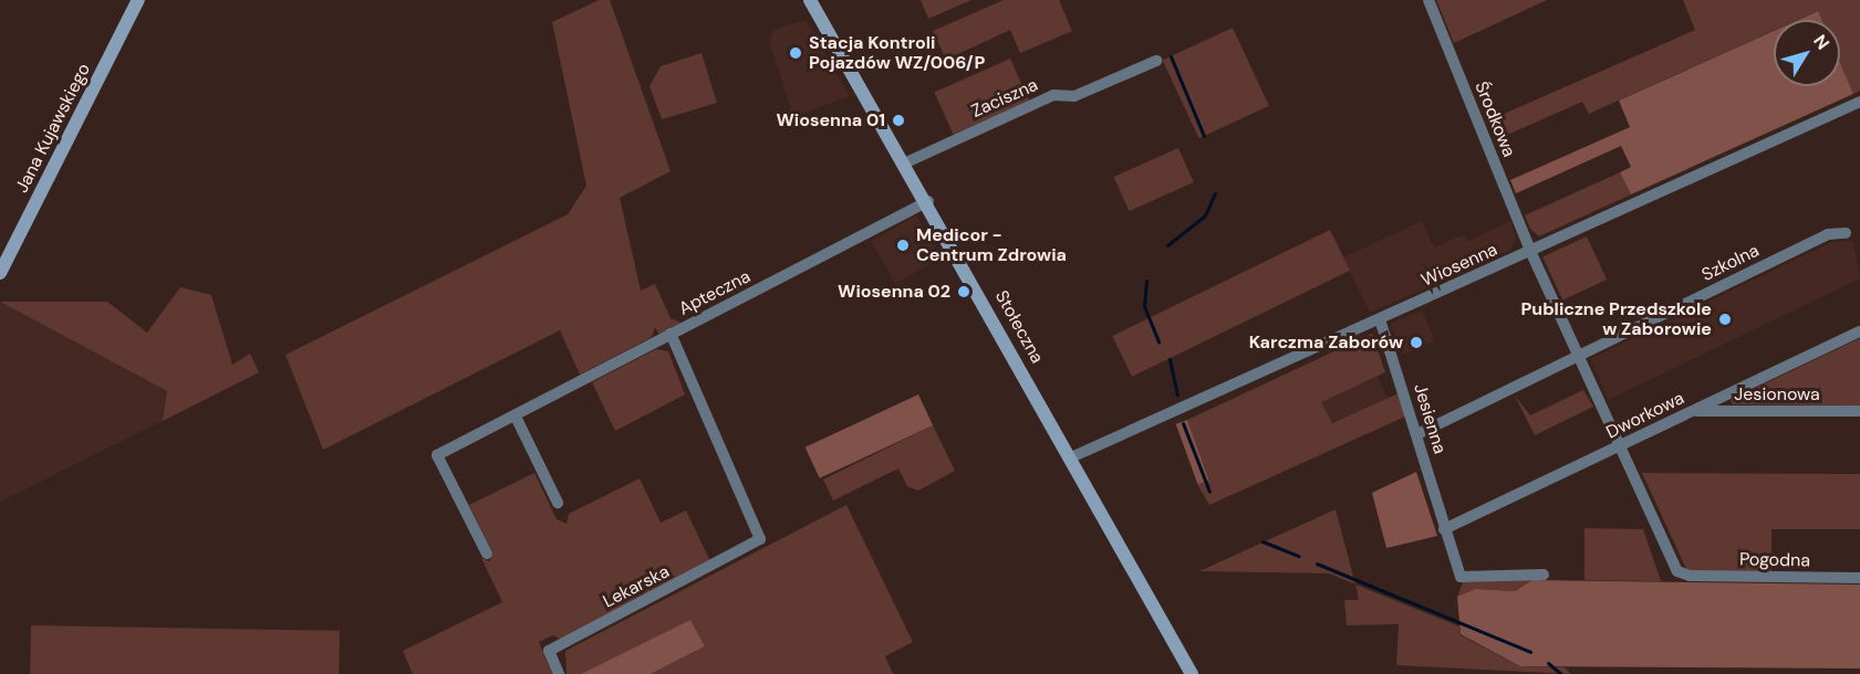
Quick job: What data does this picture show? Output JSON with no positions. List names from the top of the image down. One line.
{"streets":{"main road":["Jana Kujawskiego","Stołeczna"],"street":["Zaciszna","Środkowa","Szkolna","Wiosenna","Apteczna","Jesionowa","Dworkowa","Jesienna","Pogodna","Lekarska"]},"crossings":[["Zaciszna","Stołeczna"],["Środkowa","Szkolna"],["Środkowa","Wiosenna"],["Środkowa","Dworkowa"],["Środkowa","Pogodna"],["Szkolna","Jesienna"],["Wiosenna","Stołeczna"],["Wiosenna","Jesienna"],["Apteczna","Stołeczna"],["Apteczna","Lekarska"],["Jesionowa","Dworkowa"],["Dworkowa","Jesienna"]],"places":["Stacja Kontroli Pojazdów WZ/006/P","Wiosenna 01","Medicor - Centrum Zdrowia","Wiosenna 02","Publiczne Przedszkole w Zaborowie","Karczma Zaborów"],"north":"top right"}
